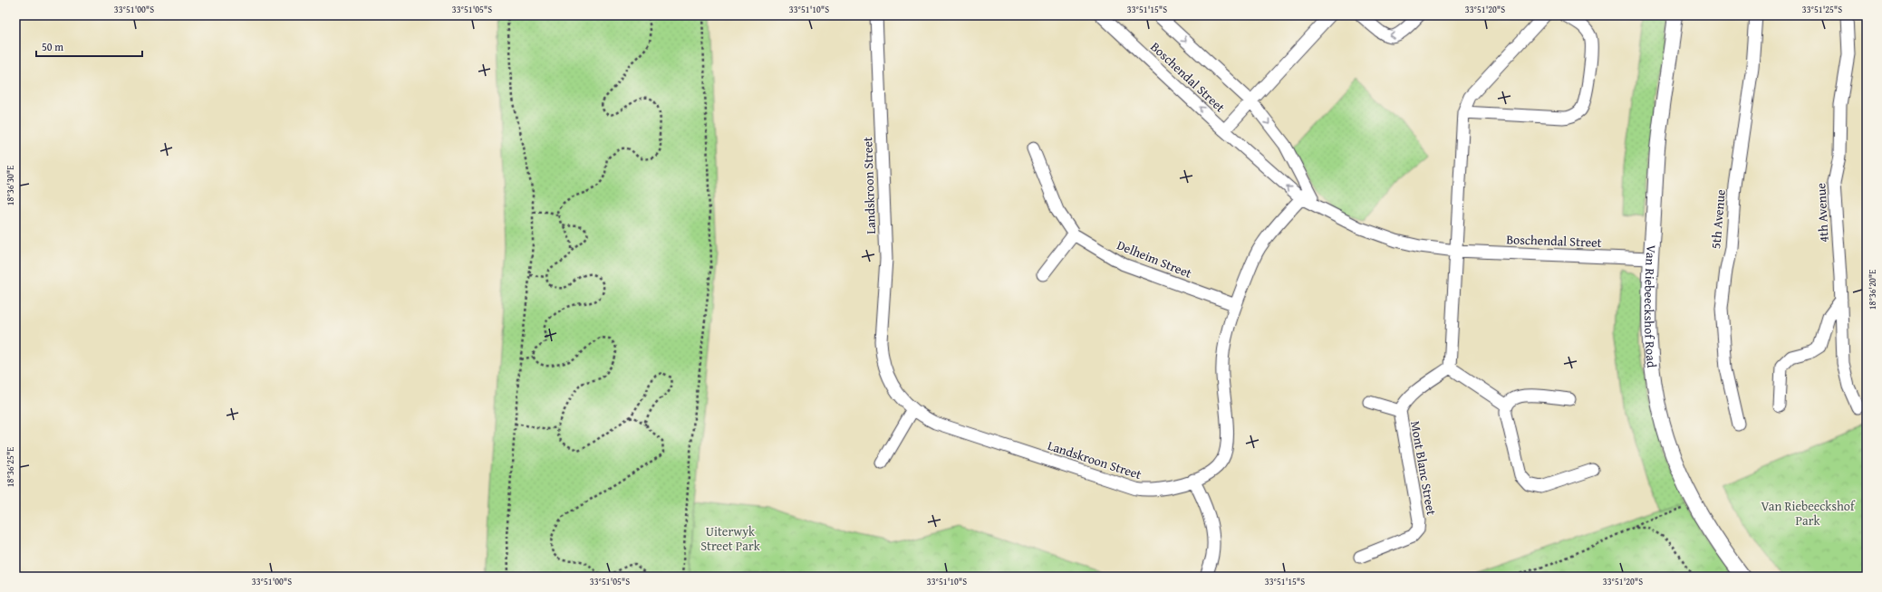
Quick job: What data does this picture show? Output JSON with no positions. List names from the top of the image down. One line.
{"streets":{"street":["Boschendal Street","Landskroon Street","4th Avenue","5th Avenue","Delheim Street","Van Riebeeckshof Road","Mont Blanc Street"]},"crossings":[["Boschendal Street","Landskroon Street"],["Boschendal Street","Van Riebeeckshof Road"],["Landskroon Street","Delheim Street"]],"parks":["Van Riebeeckshof Park","Uiterwyk Street Park"],"scale_bar":"50 m","coordinates":["33°51'00\"S","33°51'05\"S","33°51'10\"S","33°51'15\"S","33°51'20\"S","33°51'25\"S","18°36'30\"E","18°36'20\"E","18°36'25\"E"]}
